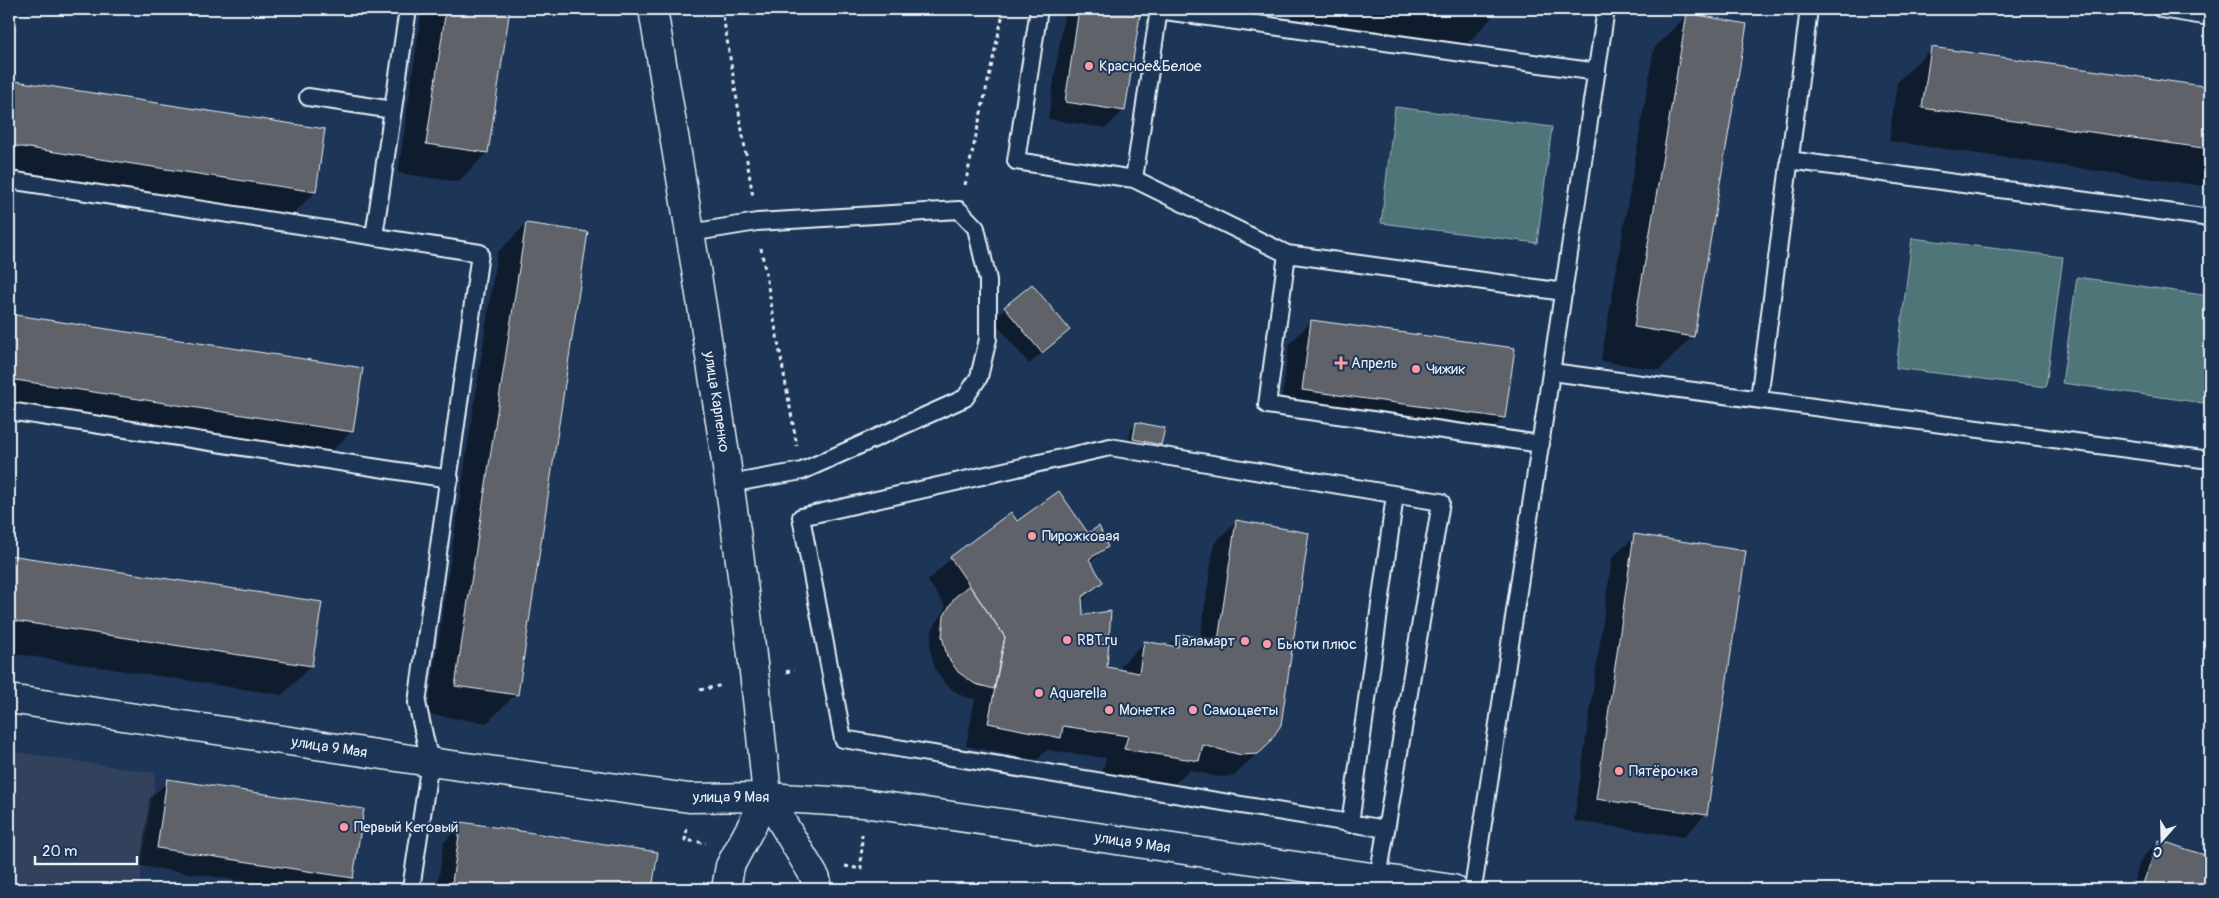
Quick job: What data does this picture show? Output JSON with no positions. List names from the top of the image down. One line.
{"streets":{"main road":["улица Карпенко","улица 9 Мая"]},"crossings":[["улица Карпенко","улица 9 Мая"]],"places":{"other":["Красное&Белое","Чижик","Пирожковая","RBT.ru","Галамарт","Бьюти плюс","Aquarella","Монетка","Самоцветы","Пятёрочка","Первый Кеговый"],"health":["Апрель"]},"scale_bar":"20 m","north":"bottom"}
